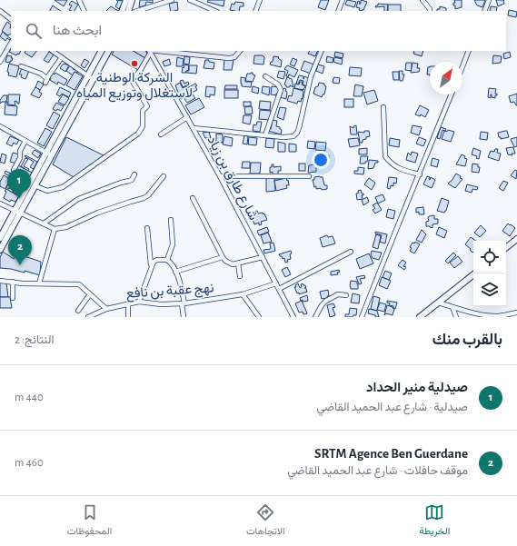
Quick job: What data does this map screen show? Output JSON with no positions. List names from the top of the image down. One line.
{"streets":{"street":["شارع طارق بن زياد","نهج عقبة بن نافع"]},"crossings":[["شارع طارق بن زياد","نهج عقبة بن نافع"]],"places":["الشركة الوطنية لاستغلال وتوزيع المياه"],"north":"top right","page":{"search":"ابحث هنا","pins":["1","2"],"heading":["بالقرب منك","النتائج: 2"],"list":[{"mark":"1","name":"صيدلية منير الحداد","note":"صيدلية · شارع عبد الحميد القاضي","value":"440 m"},{"mark":"2","name":"SRTM Agence Ben Guerdane","note":"موقف حافلات · شارع عبد الحميد القاضي","value":"460 m"}],"nav":["الخريطة","الاتجاهات","المحفوظات"]}}
